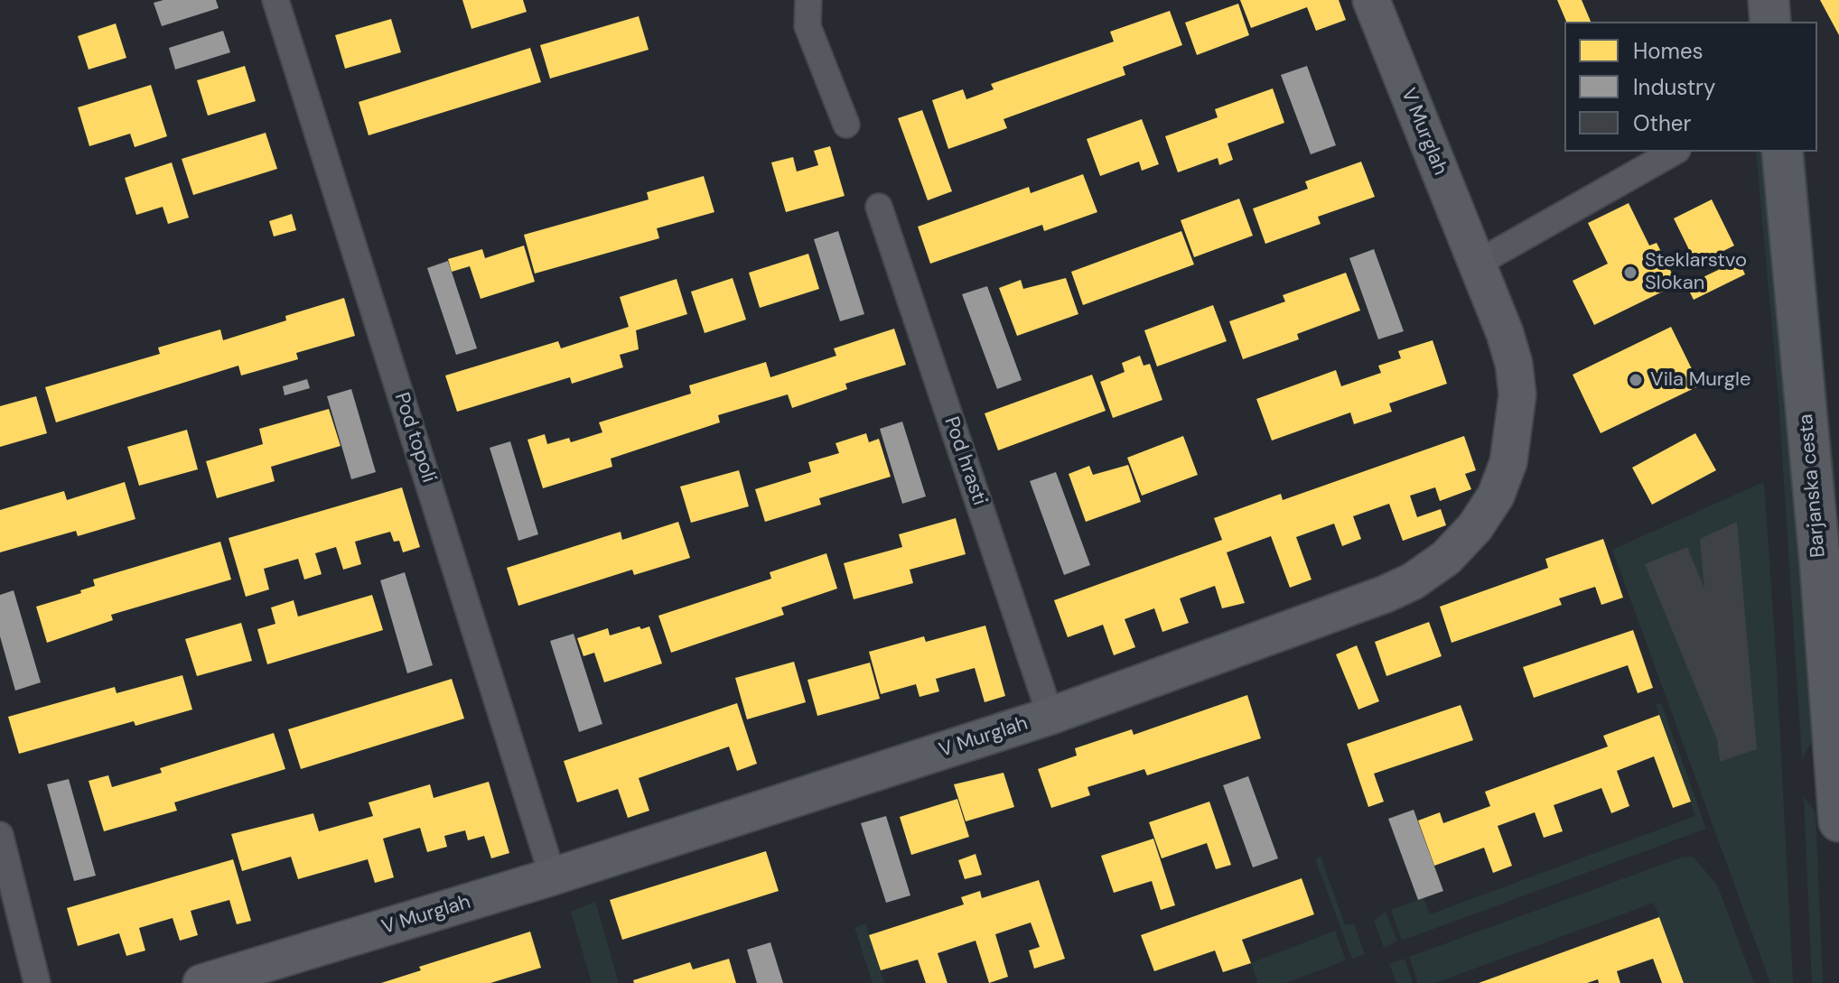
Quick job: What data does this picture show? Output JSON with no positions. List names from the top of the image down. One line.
{"streets":{"main road":["Barjanska cesta"],"street":["V Murglah","Pod topoli","Pod hrasti"]},"crossings":[["V Murglah","Pod topoli"],["V Murglah","Pod hrasti"]],"places":["Steklarstvo Slokan","Vila Murgle"],"legend":["Homes","Industry","Other"]}
